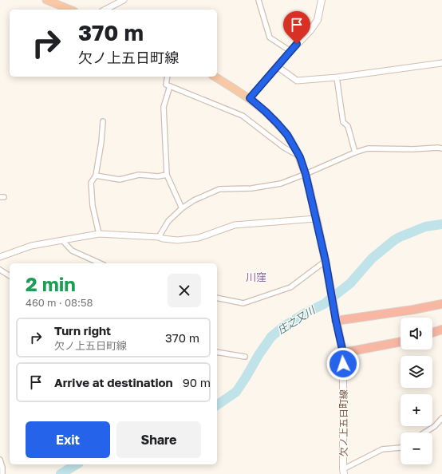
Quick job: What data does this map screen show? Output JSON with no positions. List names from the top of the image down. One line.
{"streets":{"main road":["欠ノ上五日町線"]},"districts":["川窪"],"water":["庄之又川"],"page":{"turn":["370 m","欠ノ上五日町線"],"heading":["2 min","460 m · 08:58"],"map_buttons":["+","−"],"list":[{"name":"Turn right","note":"欠ノ上五日町線","value":"370 m"},{"name":"Arrive at destination","value":"90 m"}],"buttons":["Exit","Share"]}}
